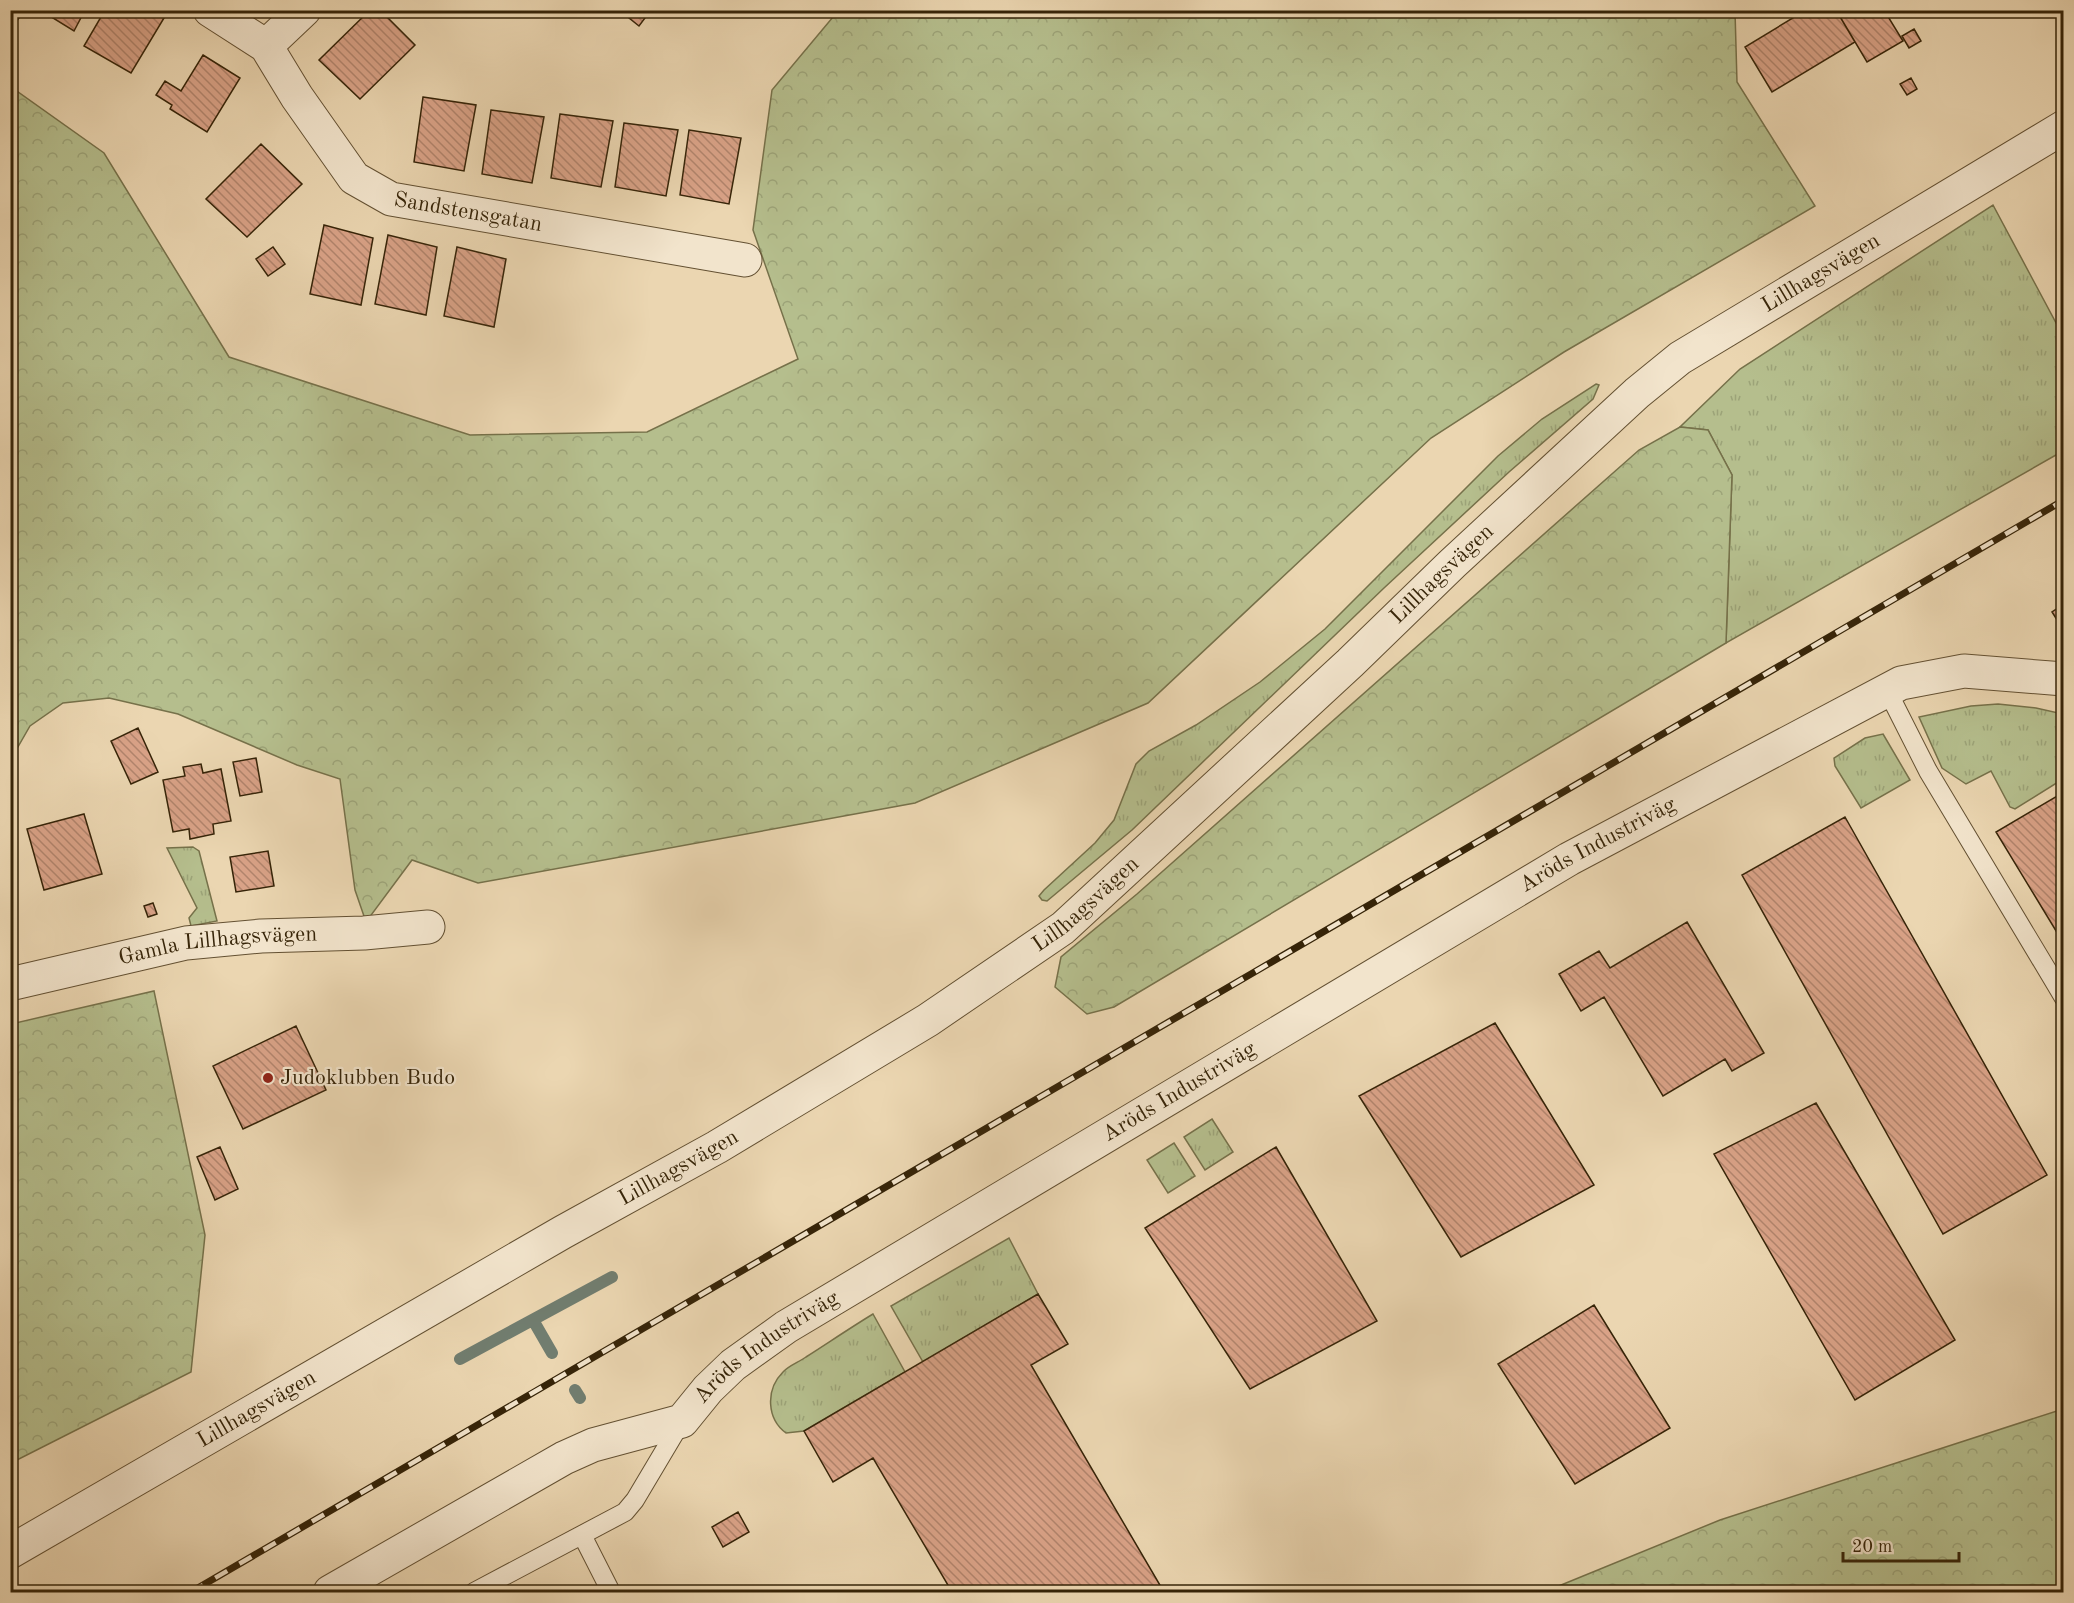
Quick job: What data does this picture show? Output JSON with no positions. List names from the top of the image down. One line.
{"streets":{"street":["Sandstensgatan","Lillhagsvägen","Aröds Industriväg","Gamla Lillhagsvägen"]},"places":["Judoklubben Budo"],"scale_bar":"20 m"}
